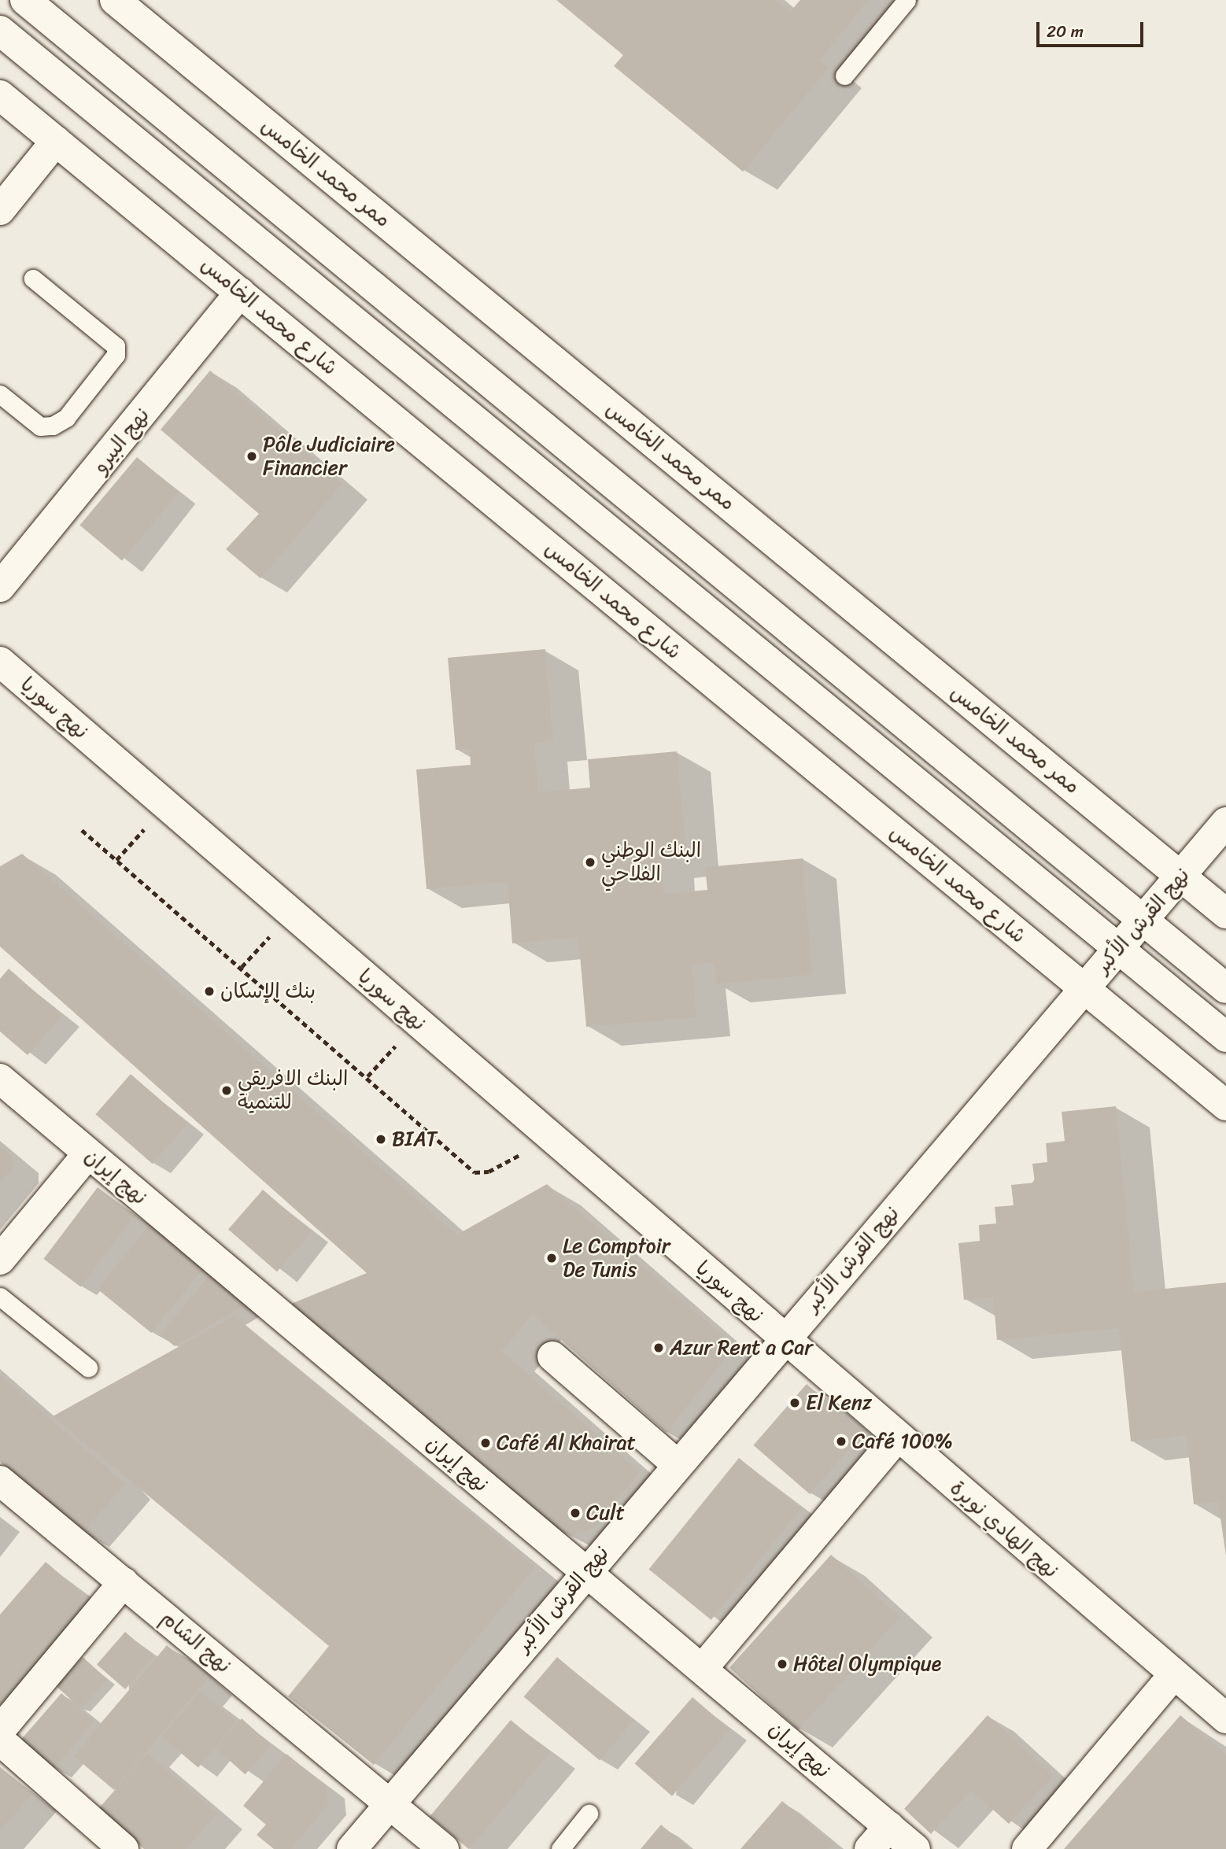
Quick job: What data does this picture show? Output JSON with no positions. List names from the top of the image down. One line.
{"streets":{"street":["ممر محمد الخامس","شارع محمد الخامس","نهج البيرو","نهج سوريا","نهج القرش الأكبر","نهج إيران","نهج الهادي نويرة","نهج الشام"]},"crossings":[["ممر محمد الخامس","نهج القرش الأكبر"],["شارع محمد الخامس","نهج البيرو"],["شارع محمد الخامس","نهج القرش الأكبر"],["نهج سوريا","نهج القرش الأكبر"],["نهج سوريا","نهج الهادي نويرة"],["نهج القرش الأكبر","نهج إيران"],["نهج القرش الأكبر","نهج الهادي نويرة"],["نهج القرش الأكبر","نهج الشام"]],"places":["Pôle Judiciaire Financier","البنك الوطني الفلاحي","بنك الإسكان","البنك الافريقي للتنمية","BIAT","Le Comptoir De Tunis","Azur Rent a Car","El Kenz","Café 100%","Café Al Khairat","Cult","Hôtel Olympique"],"scale_bar":"20 m"}
